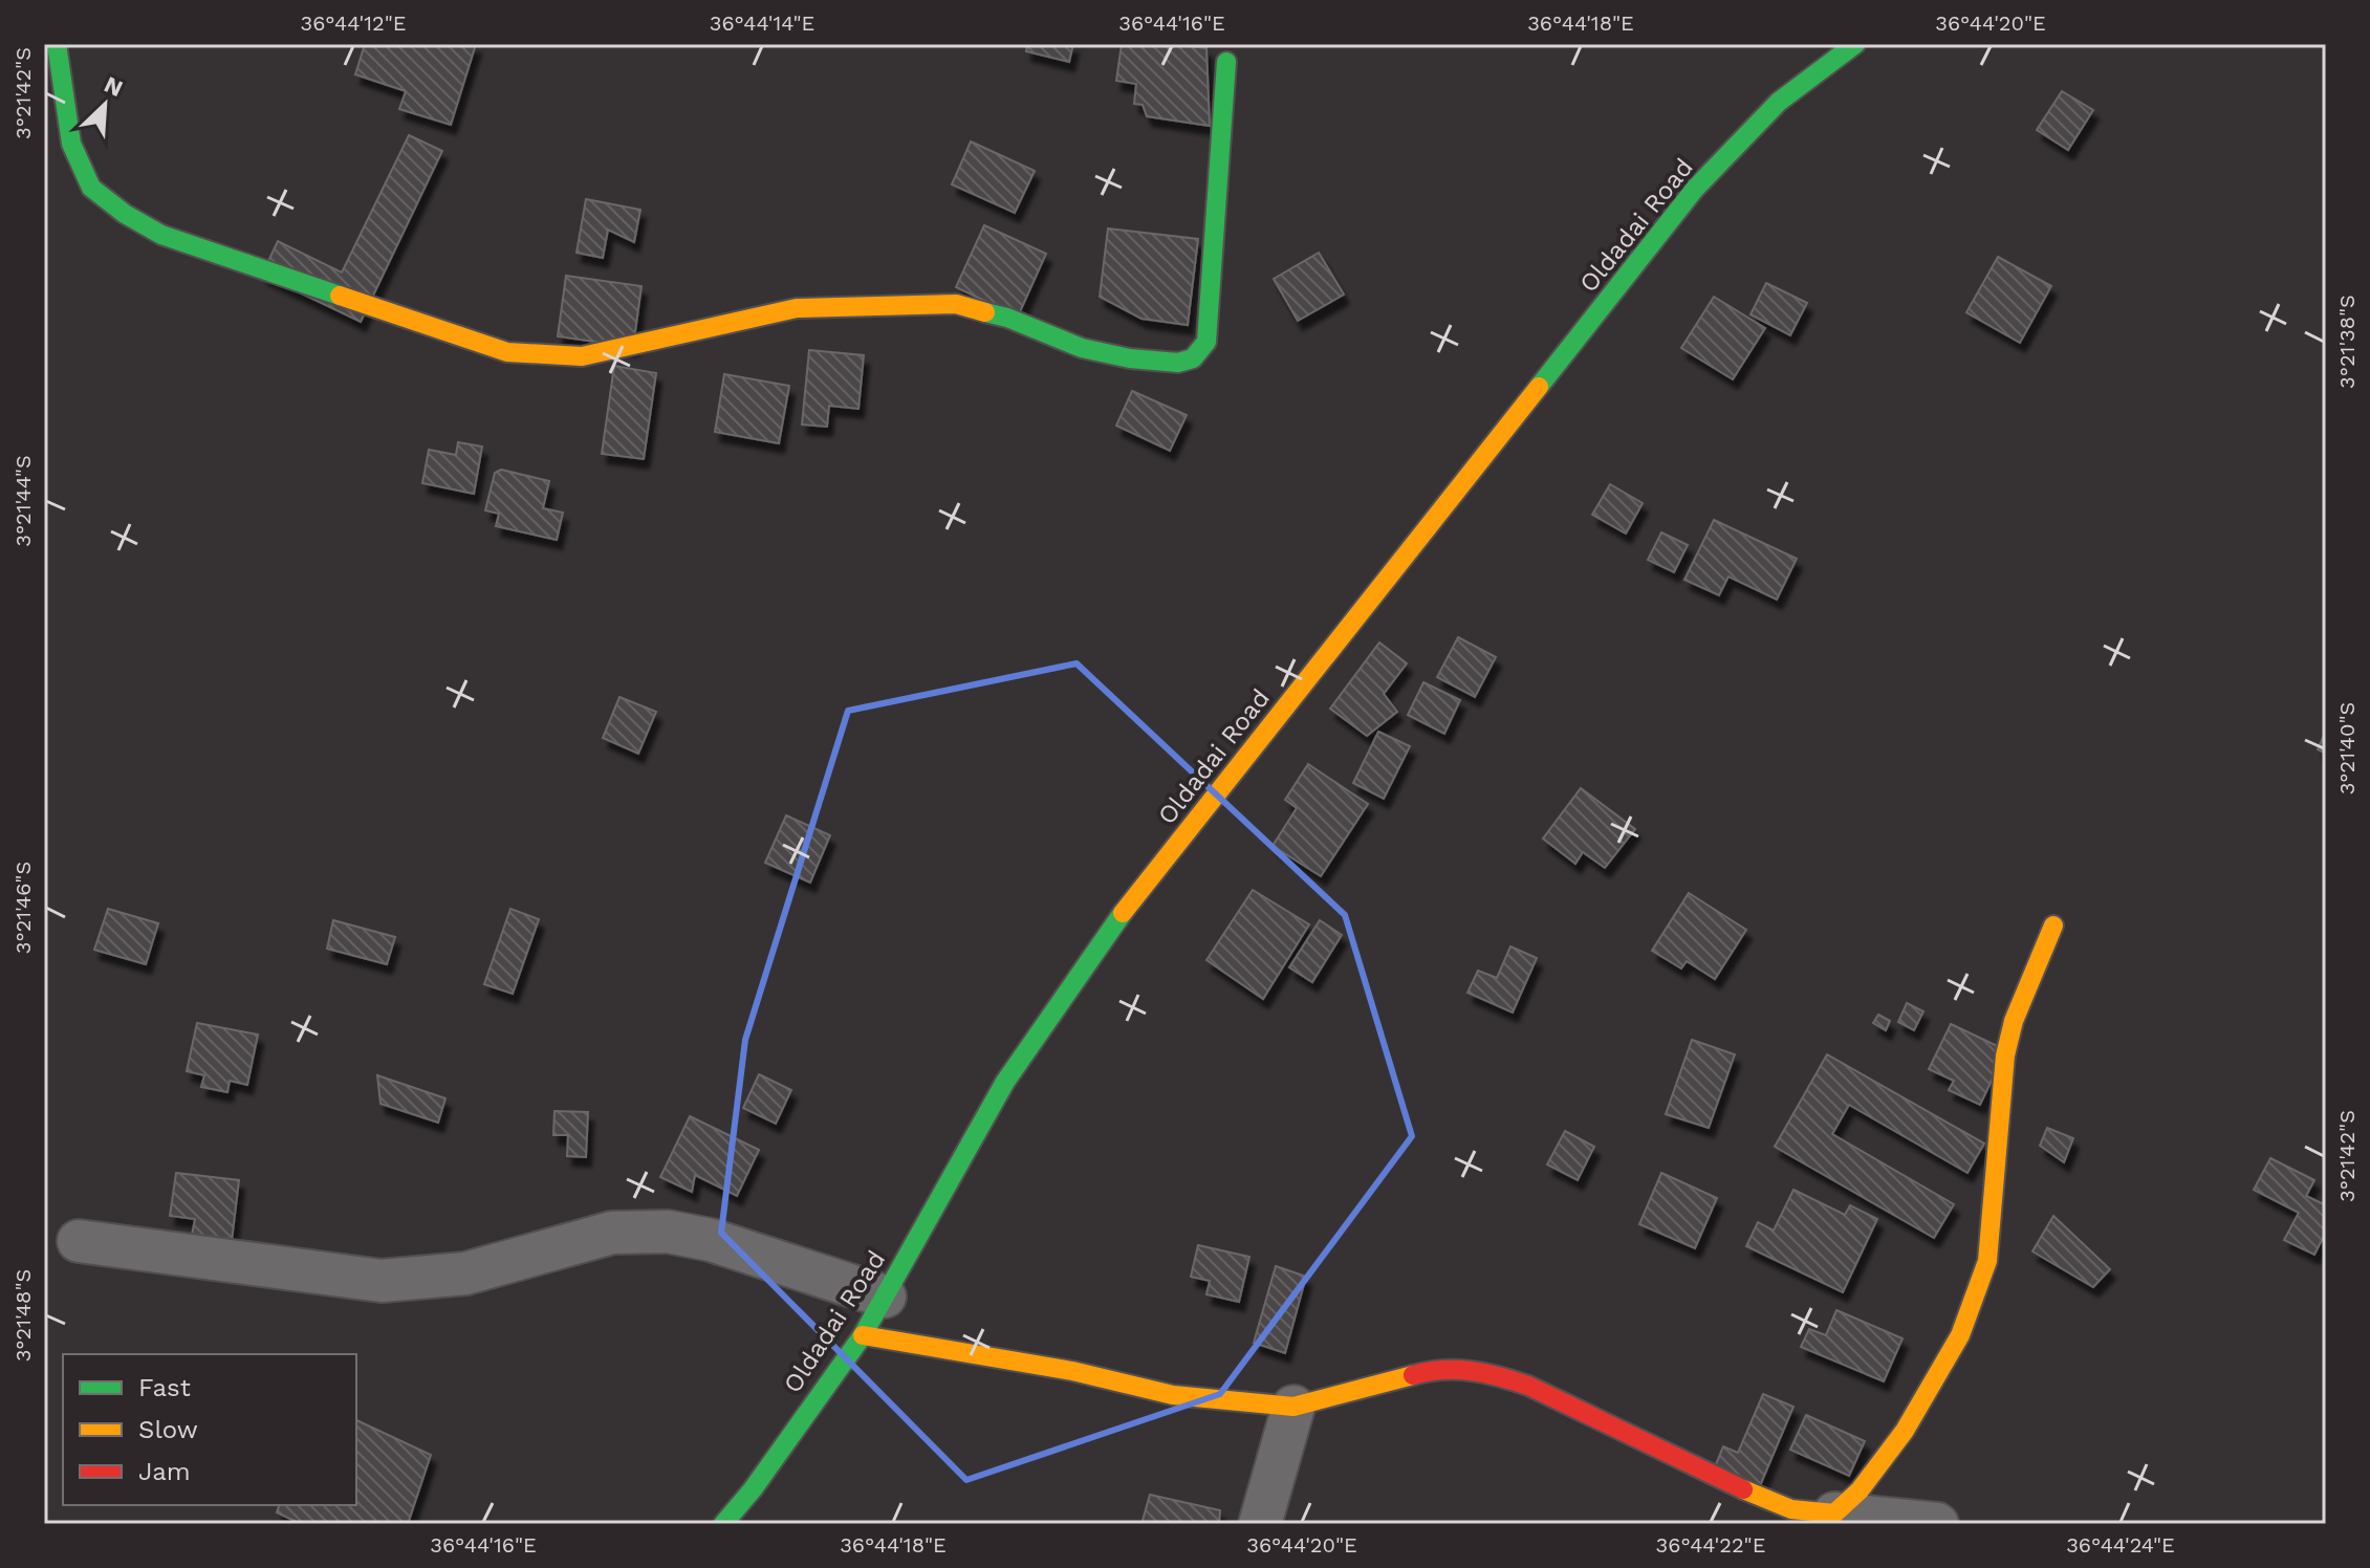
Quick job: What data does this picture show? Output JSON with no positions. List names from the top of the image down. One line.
{"streets":{"street":["Oldadai Road"]},"legend":["Fast","Slow","Jam"],"north":"top right","coordinates":["36°44'12\"E","36°44'14\"E","36°44'16\"E","36°44'18\"E","36°44'20\"E","3°21'42\"S","3°21'38\"S","3°21'44\"S","3°21'40\"S","3°21'46\"S","3°21'48\"S","36°44'22\"E","36°44'24\"E"]}
